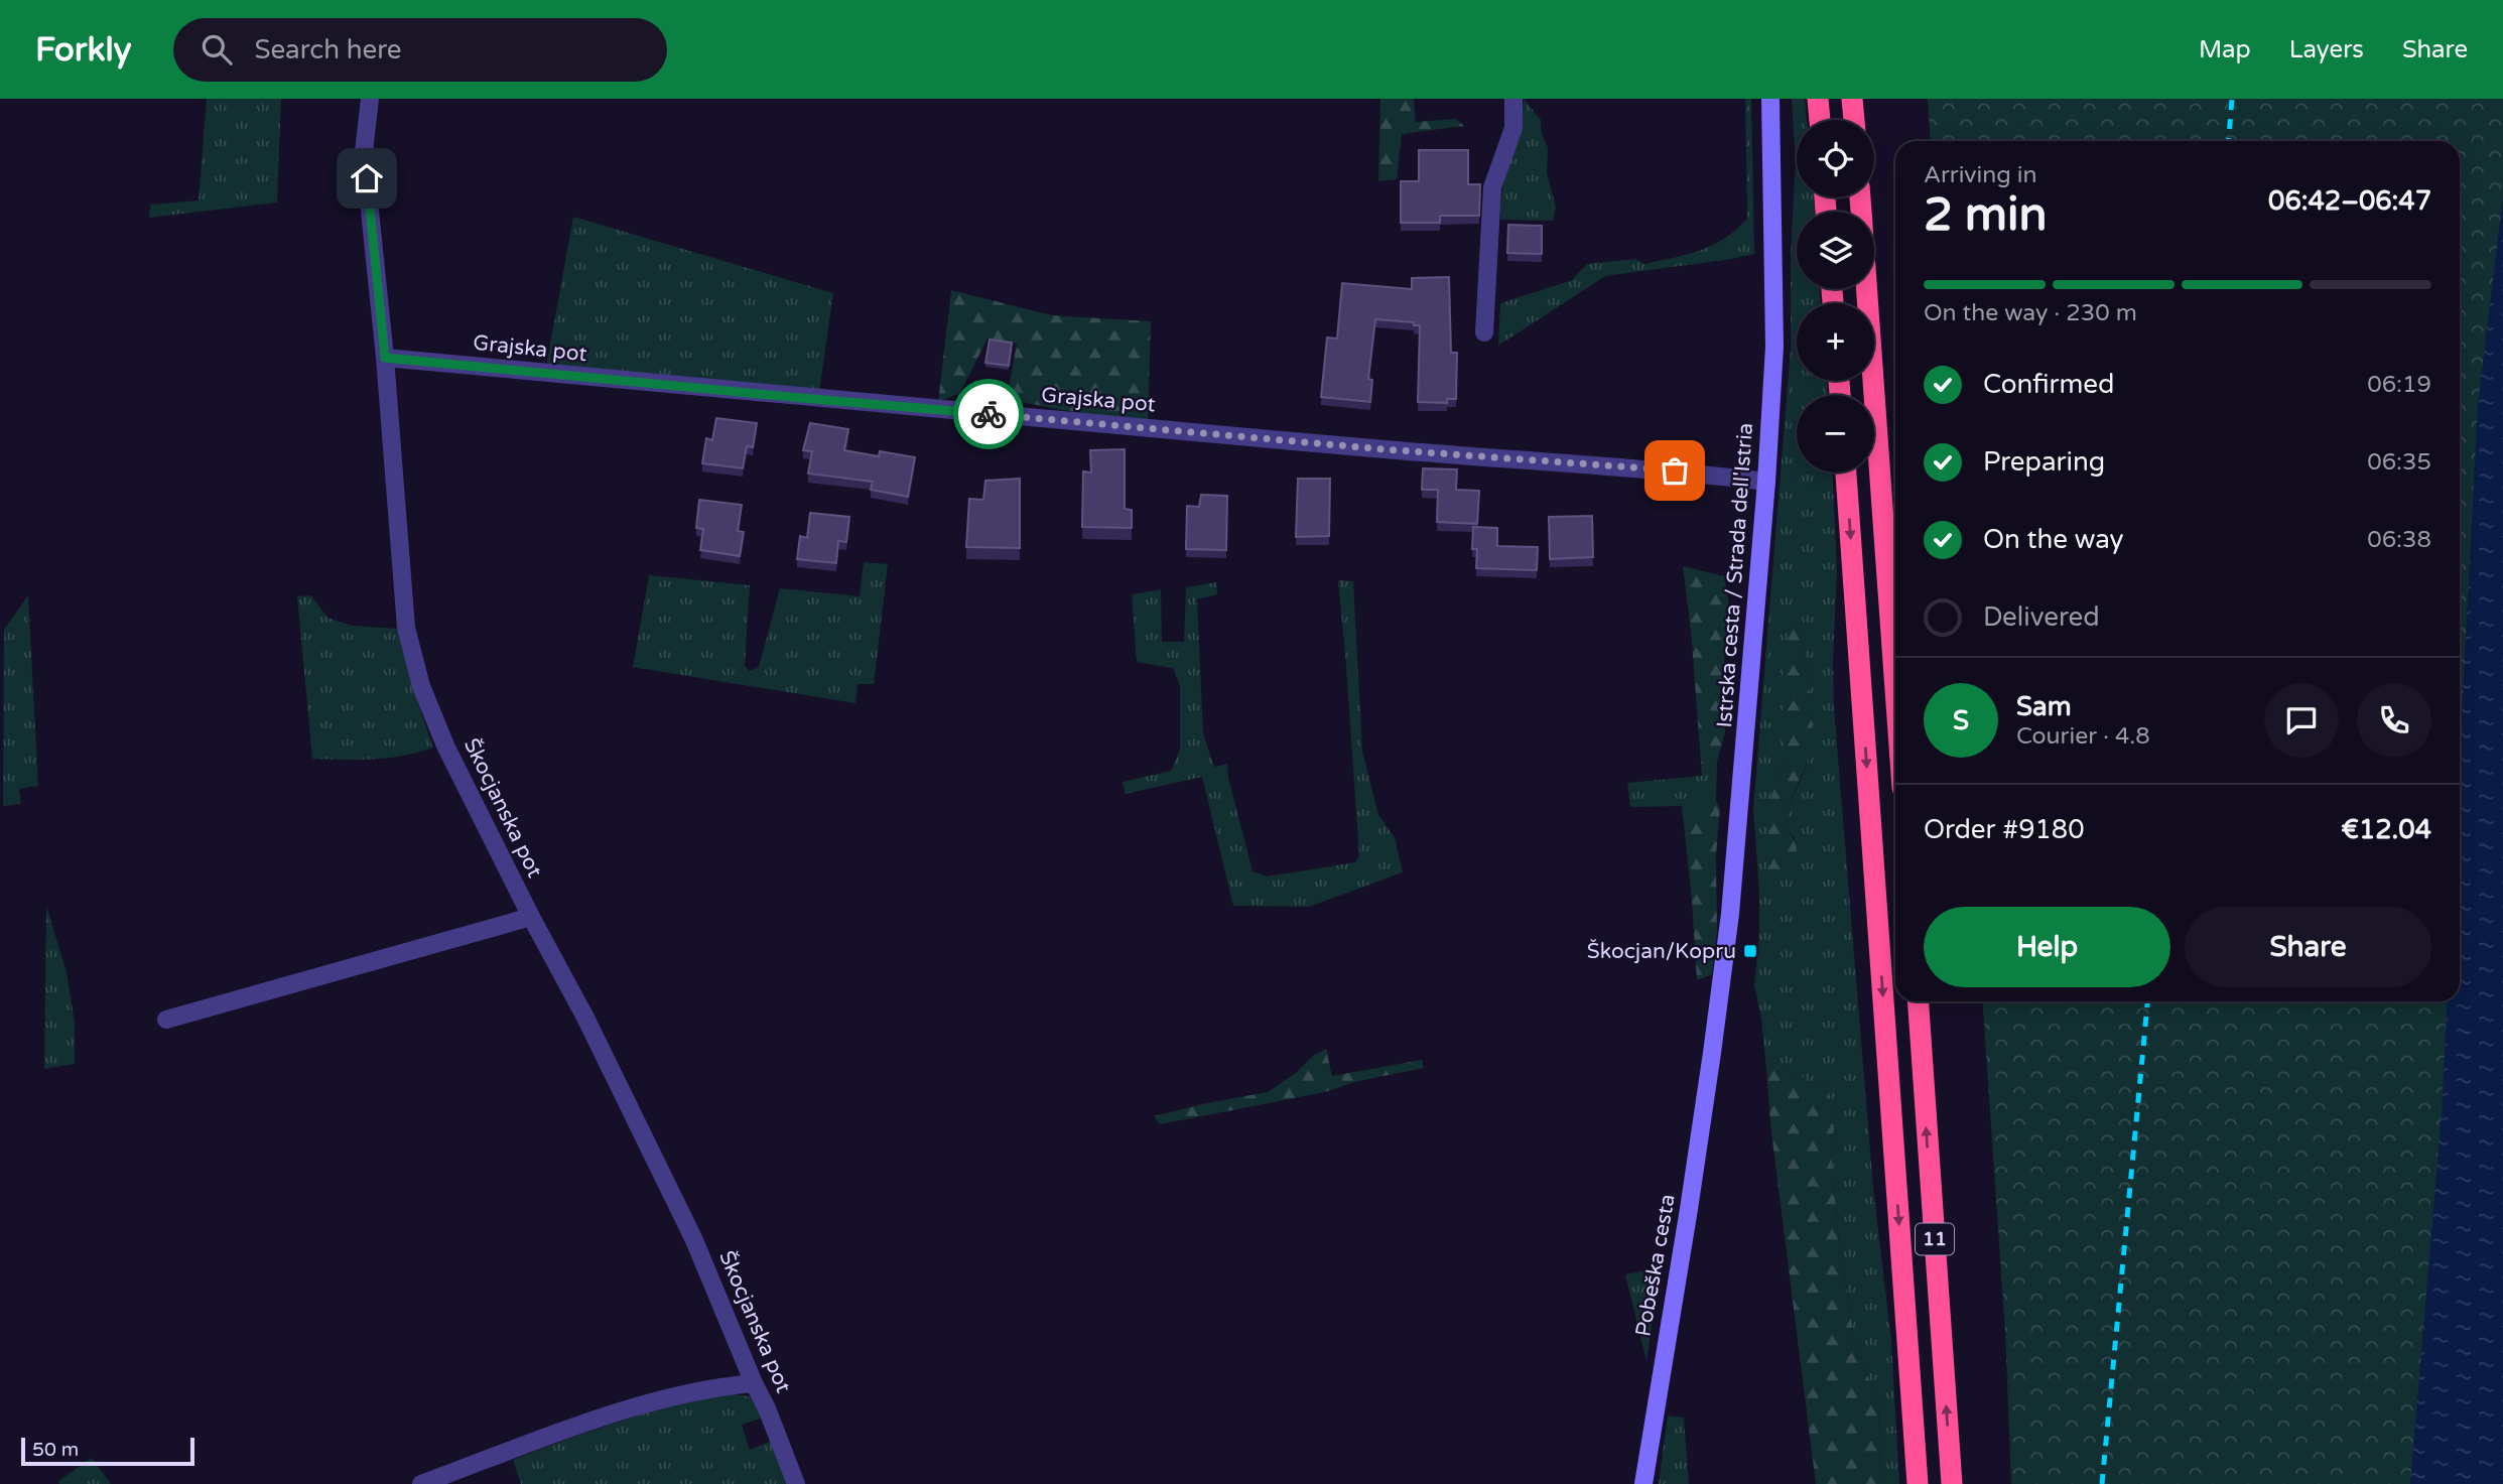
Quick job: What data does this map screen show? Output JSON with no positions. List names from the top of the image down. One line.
{"streets":{"highway":["11"],"street":["Grajska pot","Istrska cesta / Strada dell'Istria","Škocjanska pot","Pobeška cesta"]},"crossings":[["Grajska pot","Istrska cesta / Strada dell'Istria"],["Grajska pot","Škocjanska pot"],["Istrska cesta / Strada dell'Istria","Pobeška cesta"]],"places":{"transit":["Škocjan/Kopru"]},"scale_bar":"50 m","page":{"header":"Forkly","search":"Search here","nav":["Map","Layers","Share"],"map_buttons":["+","−"],"heading":["2 min","Arriving in","06:42–06:47"],"panel":["Sam","Courier · 4.8","Order #9180","€12.04"],"bar":"On the way · 230 m","list":[["Confirmed","06:19"],["Preparing","06:35"],["On the way","06:38"],"Delivered"],"round":"S","buttons":["Help","Share"],"scale":"50 m"}}
